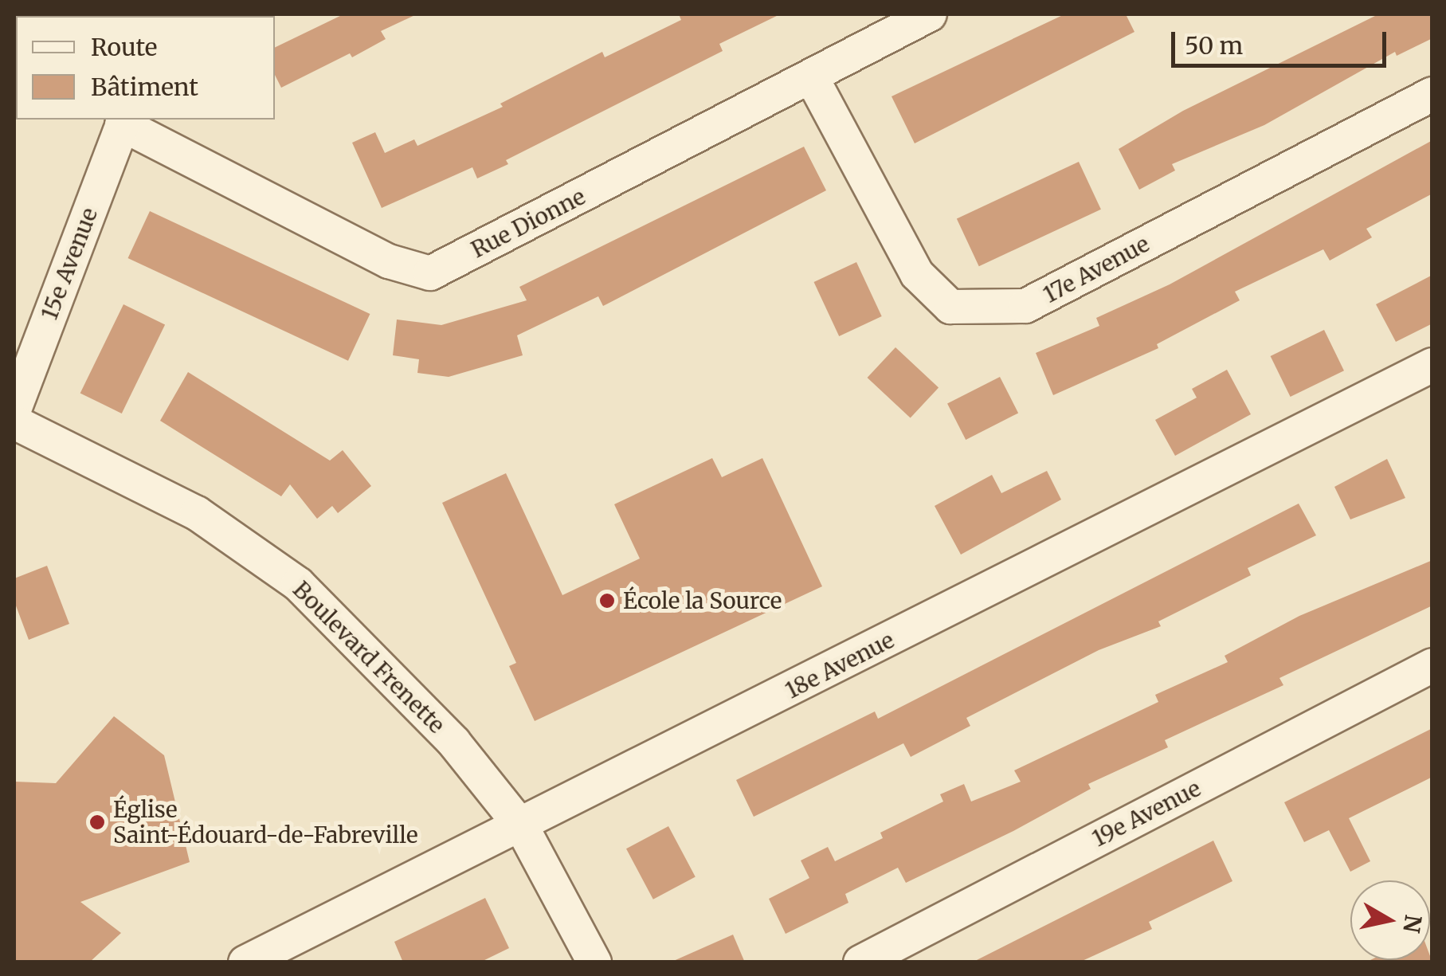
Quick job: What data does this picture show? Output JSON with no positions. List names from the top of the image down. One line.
{"streets":{"street":["Rue Dionne","15e Avenue","17e Avenue","Boulevard Frenette","18e Avenue","19e Avenue"]},"crossings":[["Rue Dionne","15e Avenue"],["Rue Dionne","17e Avenue"],["Boulevard Frenette","18e Avenue"]],"places":["École la Source","Église Saint-Édouard-de-Fabreville"],"legend":["Route","Bâtiment"],"scale_bar":"50 m","north":"right"}
